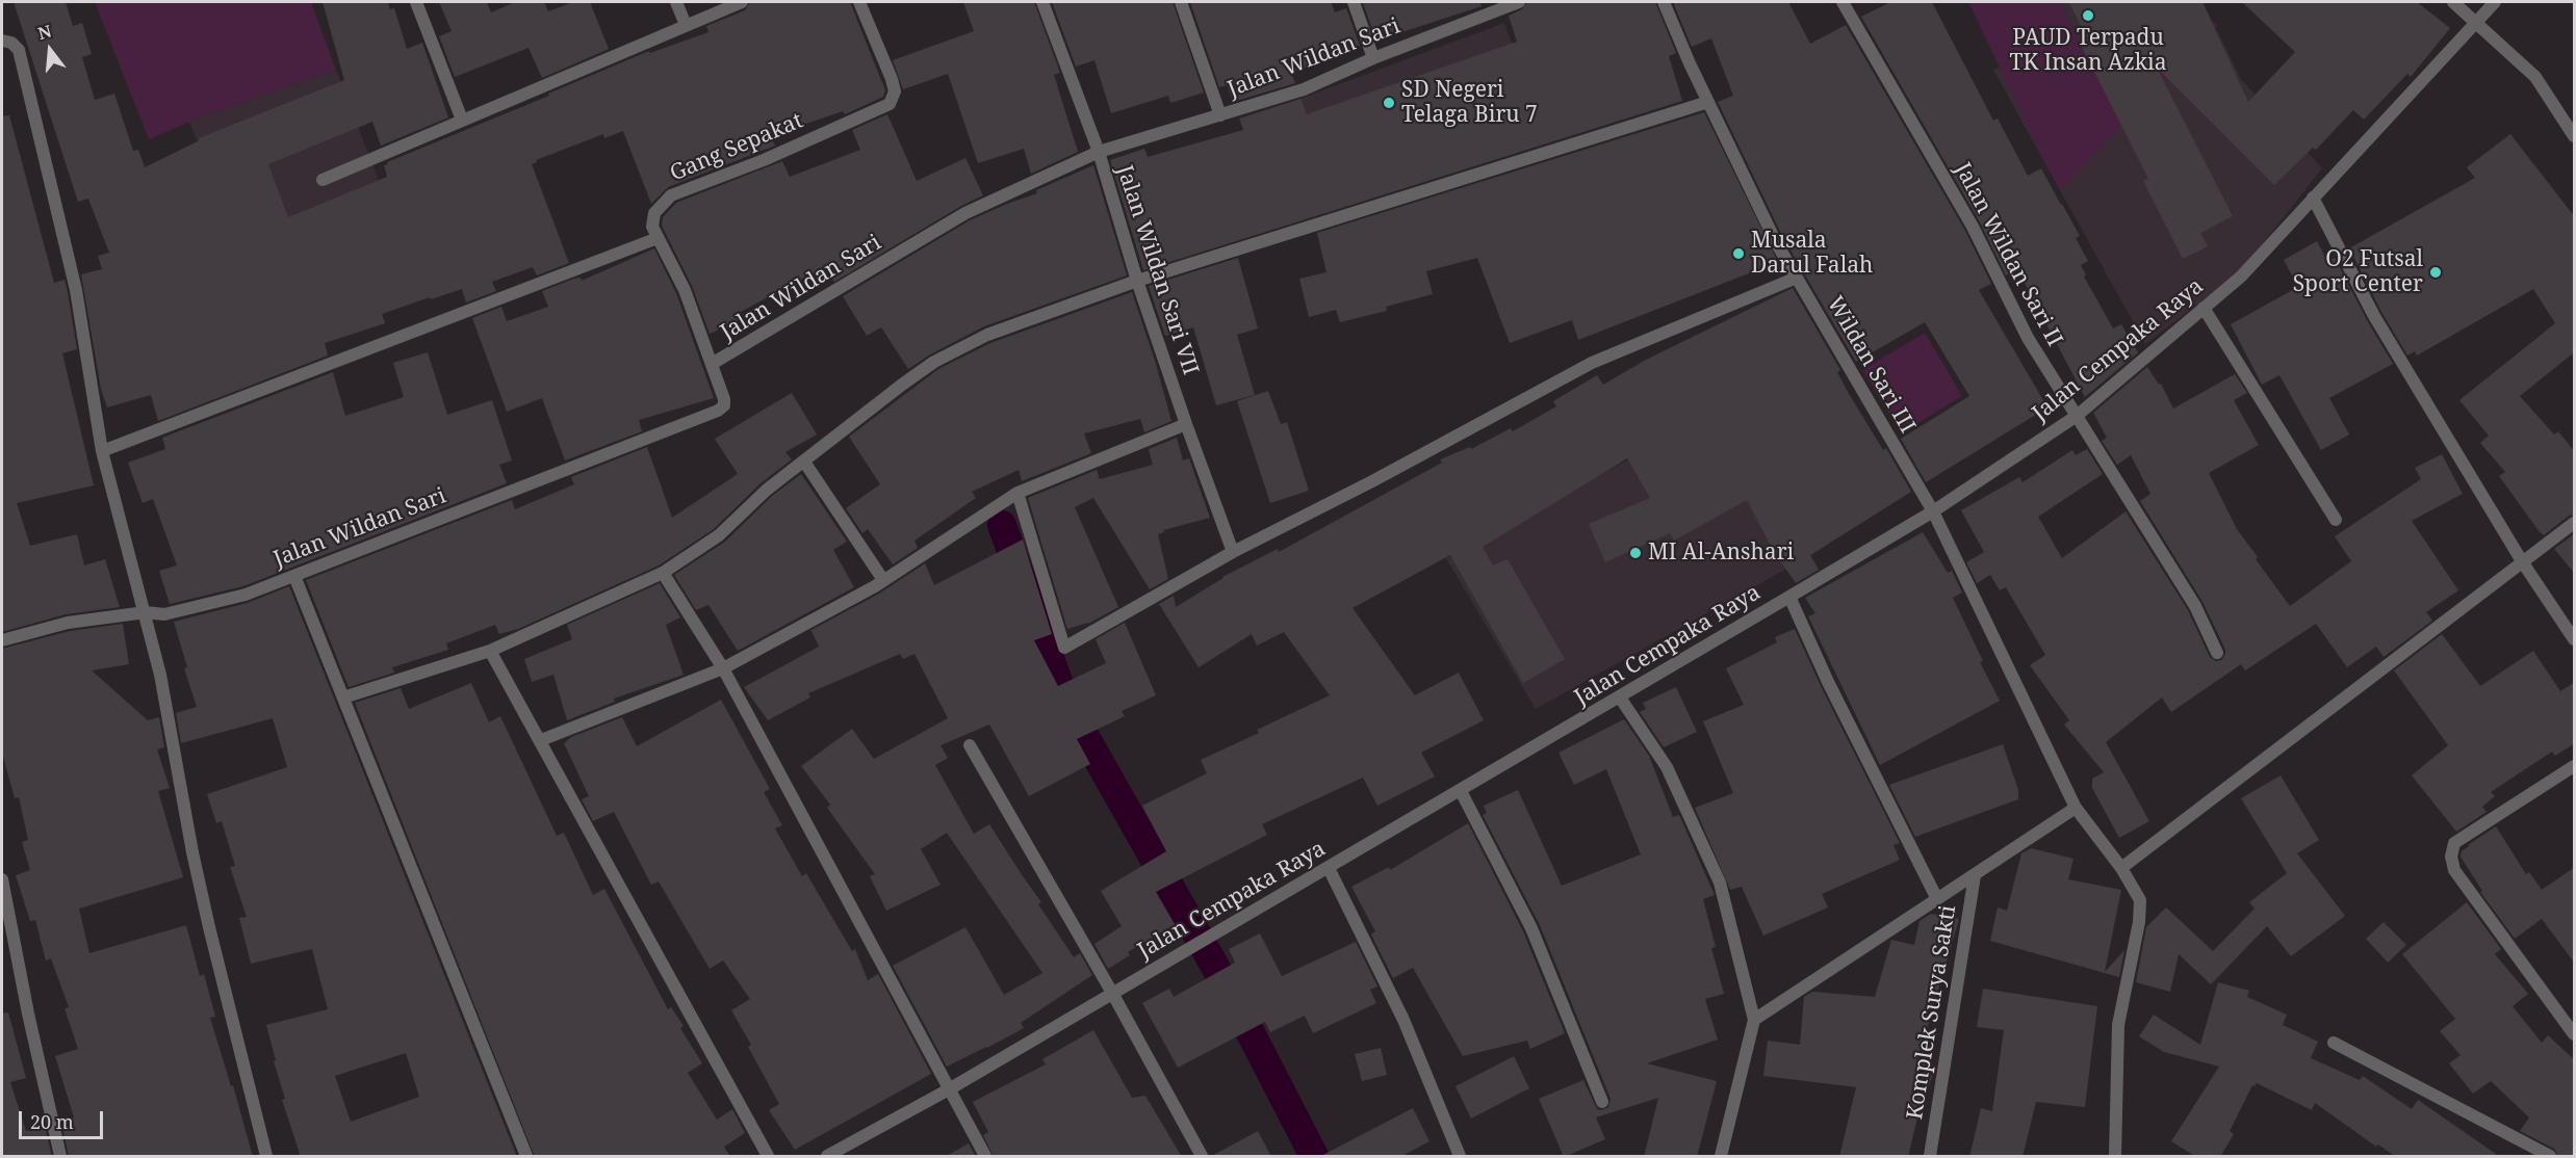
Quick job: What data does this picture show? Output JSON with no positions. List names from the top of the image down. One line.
{"streets":{"street":["Jalan Wildan Sari","Gang Sepakat","Jalan Wildan Sari II","Jalan Wildan Sari VII","Jalan Cempaka Raya","Wildan Sari III","Komplek Surya Sakti"]},"crossings":[["Jalan Wildan Sari","Gang Sepakat"],["Jalan Wildan Sari","Jalan Wildan Sari VII"],["Jalan Wildan Sari II","Jalan Cempaka Raya"],["Jalan Cempaka Raya","Wildan Sari III"]],"places":["PAUD Terpadu TK Insan Azkia","SD Negeri Telaga Biru 7","Musala Darul Falah","O2 Futsal Sport Center","MI Al-Anshari"],"scale_bar":"20 m","north":"top"}
